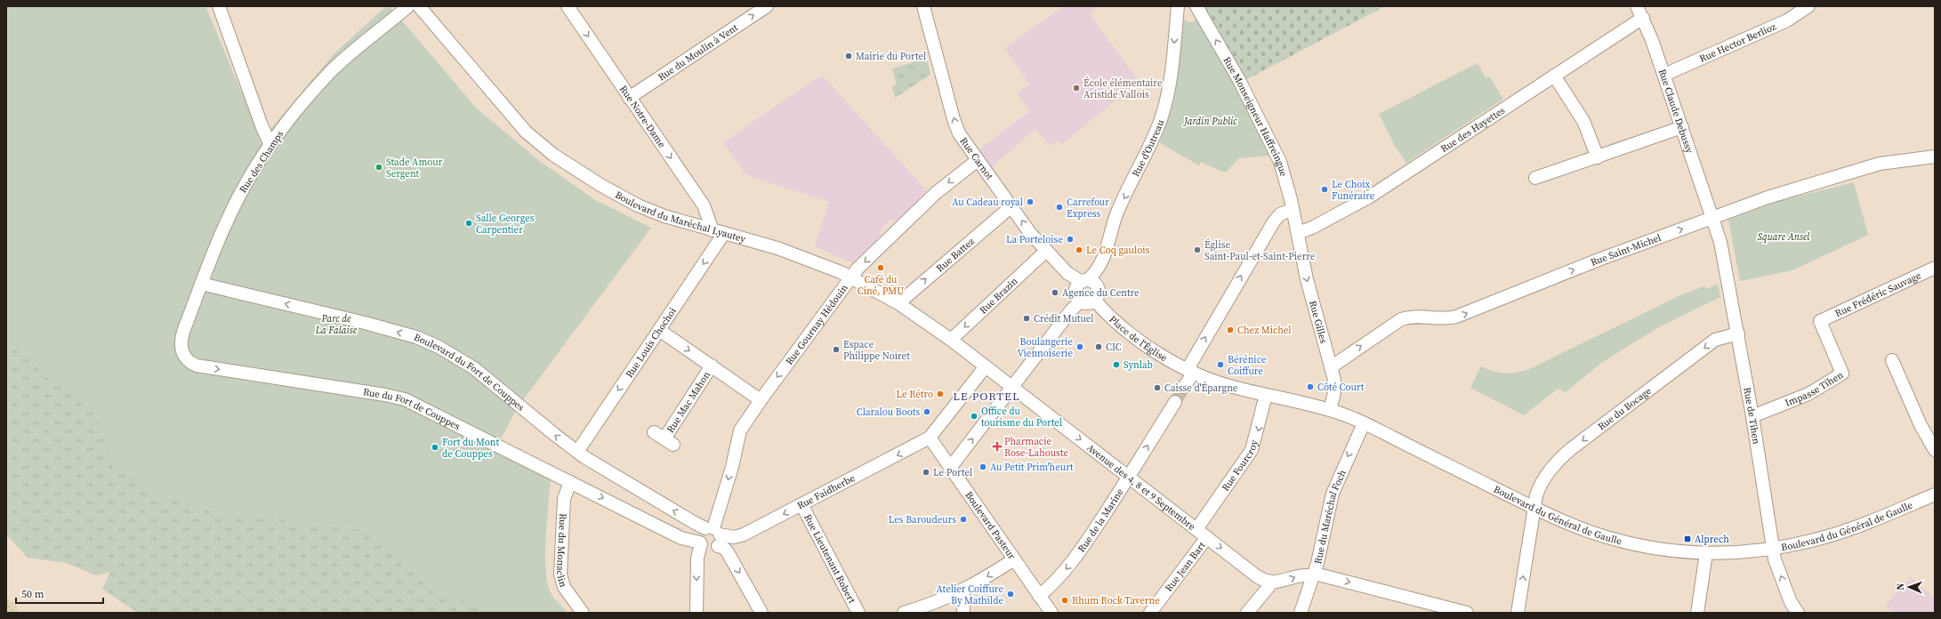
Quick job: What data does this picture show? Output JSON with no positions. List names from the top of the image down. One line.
{"streets":{"street":["Rue Hector Berlioz","Rue du Moulin à Vent","Rue Claude Debussy","Rue Notre-Dame","Rue Monseigneur Haffreingue","Rue des Hayettes","Rue d'Outreau","Rue Carnot","Rue des Champs","Boulevard du Maréchal Lyautey","Rue Saint-Michel","Rue Battez","Rue Frédéric Sauvage","Rue Brazin","Rue Gilles","Rue Gournay Hédouin","Place de l'Église","Rue Louis Chochoi","Boulevard du Fort de Couppes","Impasse Tihen","Rue Mac Mahon","Rue du Fort de Couppes","Rue du Bocage","Rue de Tihen","Rue Fourcroy","Avenue des 4, 8 et 9 Septembre","Rue Faidherbe","Boulevard du Général de Gaulle","Rue du Maréchal Foch","Rue de la Marine","Boulevard Pasteur","Rue du Monaclin","Rue Lieutenant Robert","Rue Jean Bart"]},"crossings":[["Rue Hector Berlioz","Rue Claude Debussy"],["Rue du Moulin à Vent","Rue Notre-Dame"],["Rue Claude Debussy","Rue des Hayettes"],["Rue Claude Debussy","Rue Saint-Michel"],["Rue Claude Debussy","Rue de Tihen"],["Rue Notre-Dame","Boulevard du Maréchal Lyautey"],["Rue Notre-Dame","Rue Louis Chochoi"],["Rue Monseigneur Haffreingue","Rue des Hayettes"],["Rue Monseigneur Haffreingue","Rue Gilles"],["Rue des Hayettes","Rue Gilles"],["Rue d'Outreau","Rue Carnot"],["Rue d'Outreau","Place de l'Église"],["Rue Carnot","Rue Battez"],["Rue Carnot","Rue Brazin"],["Rue Carnot","Rue Gournay Hédouin"],["Rue Carnot","Place de l'Église"],["Rue des Champs","Boulevard du Fort de Couppes"],["Rue des Champs","Rue du Fort de Couppes"],["Boulevard du Maréchal Lyautey","Rue Battez"],["Boulevard du Maréchal Lyautey","Rue Brazin"],["Boulevard du Maréchal Lyautey","Rue Gournay Hédouin"],["Boulevard du Maréchal Lyautey","Rue Louis Chochoi"],["Boulevard du Maréchal Lyautey","Avenue des 4, 8 et 9 Septembre"],["Rue Saint-Michel","Rue Gilles"],["Rue Saint-Michel","Rue de Tihen"],["Rue Frédéric Sauvage","Impasse Tihen"],["Rue Gilles","Boulevard du Général de Gaulle"],["Rue Gournay Hédouin","Boulevard du Fort de Couppes"],["Rue Gournay Hédouin","Rue du Fort de Couppes"],["Rue Gournay Hédouin","Rue Faidherbe"],["Place de l'Église","Boulevard du Général de Gaulle"],["Rue Louis Chochoi","Boulevard du Fort de Couppes"],["Boulevard du Fort de Couppes","Rue Faidherbe"],["Impasse Tihen","Rue de Tihen"],["Rue du Fort de Couppes","Rue Faidherbe"],["Rue du Fort de Couppes","Rue du Monaclin"],["Rue du Bocage","Rue de Tihen"],["Rue du Bocage","Boulevard du Général de Gaulle"],["Rue de Tihen","Boulevard du Général de Gaulle"],["Rue Fourcroy","Avenue des 4, 8 et 9 Septembre"],["Rue Fourcroy","Boulevard du Général de Gaulle"],["Avenue des 4, 8 et 9 Septembre","Rue de la Marine"],["Avenue des 4, 8 et 9 Septembre","Rue Jean Bart"],["Rue Faidherbe","Boulevard Pasteur"],["Rue Faidherbe","Rue Lieutenant Robert"],["Boulevard du Général de Gaulle","Rue du Maréchal Foch"],["Rue de la Marine","Boulevard Pasteur"]],"one_way":["Rue du Moulin à Vent","Rue Notre-Dame","Rue Monseigneur Haffreingue","Rue d'Outreau","Rue Carnot","Rue Battez","Rue Gilles","Rue Gournay Hédouin","Rue Louis Chochoi","Rue du Fort de Couppes","Rue Fourcroy","Avenue des 4, 8 et 9 Septembre","Rue Faidherbe","Rue du Maréchal Foch"],"districts":["LE PORTEL"],"parks":["Jardin Public","Square Ansel","Parc de La Falaise"],"places":{"other":["Mairie du Portel","École élémentaire Aristide Vallois","Stade Amour Sergent","Le Choix Funéraire","Au Cadeau royal","Carrefour Express","Salle Georges Carpentier","La Porteloise","Le Coq gaulois","Église Saint-Paul-et-Saint-Pierre","Café du Ciné, PMU","Agence du Centre","Crédit Mutuel","Chez Michel","Boulangerie Viennoiserie","CIC","Espace Philippe Noiret","Synlab","Bérénice Coiffure","Côté Court","Caisse d'Épargne","Le Rétro","Claralou Boots","Office du tourisme du Portel","Fort du Mont de Couppes","Au Petit Prim'heurt","Le Portel","Les Baroudeurs","Atelier Coiffure By Mathilde","Rhum Rock Taverne"],"health":["Pharmacie Rose-Lahouste"],"transit":["Alprech"]},"scale_bar":"50 m","north":"left"}
